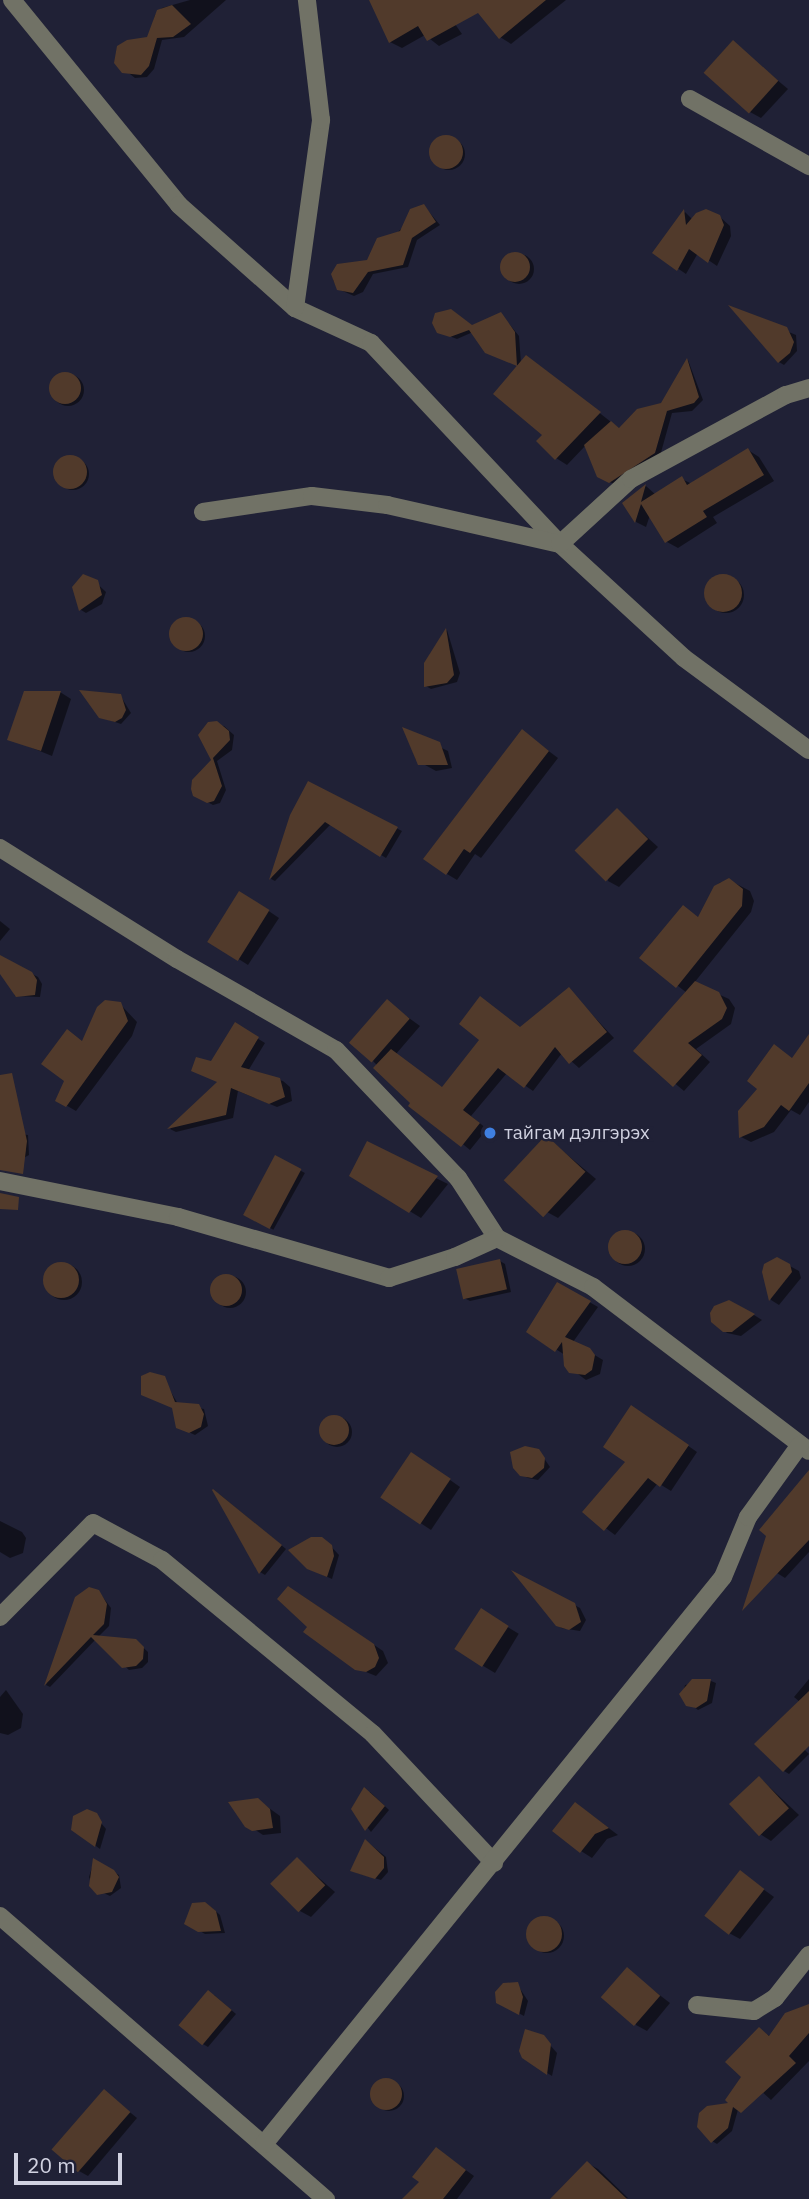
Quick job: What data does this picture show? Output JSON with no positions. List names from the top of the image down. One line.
{"places":["тайгам дэлгэрэх"],"scale_bar":"20 m"}
